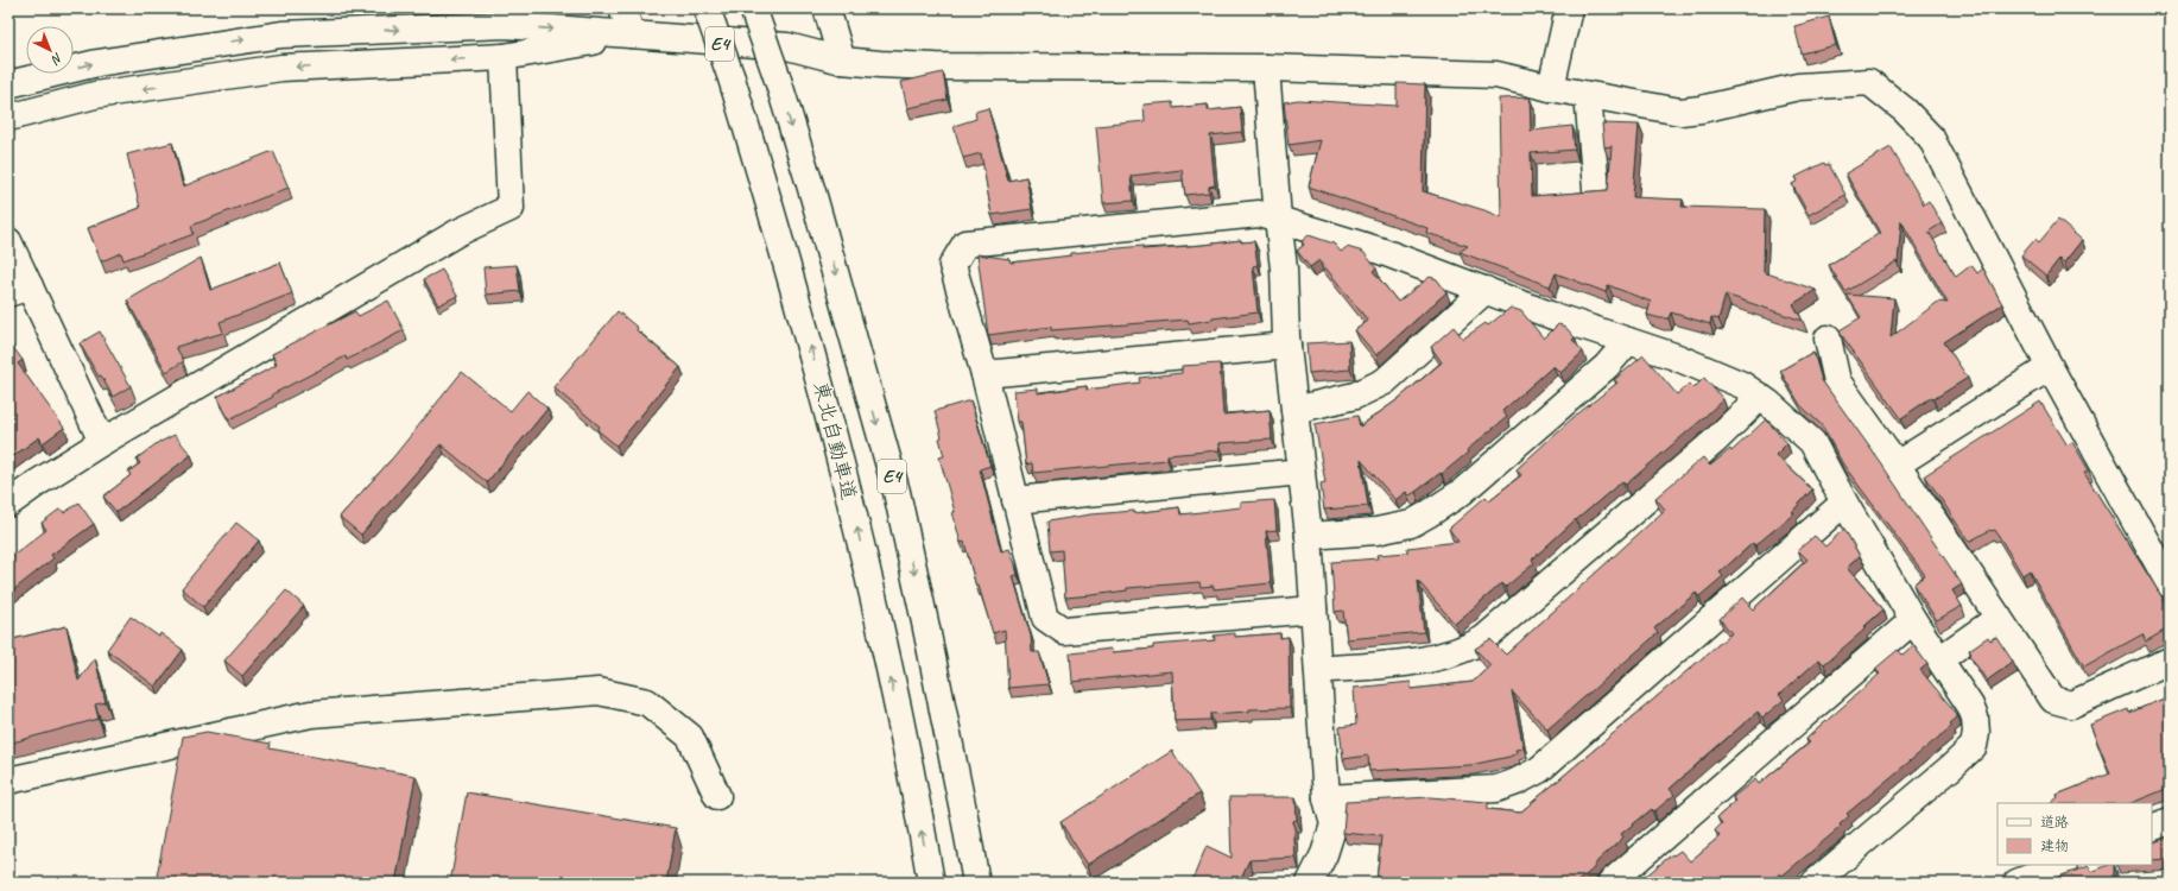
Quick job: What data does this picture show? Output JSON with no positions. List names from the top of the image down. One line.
{"streets":{"main road":["E4","東北自動車道"]},"legend":["道路","建物"],"north":"bottom right"}
